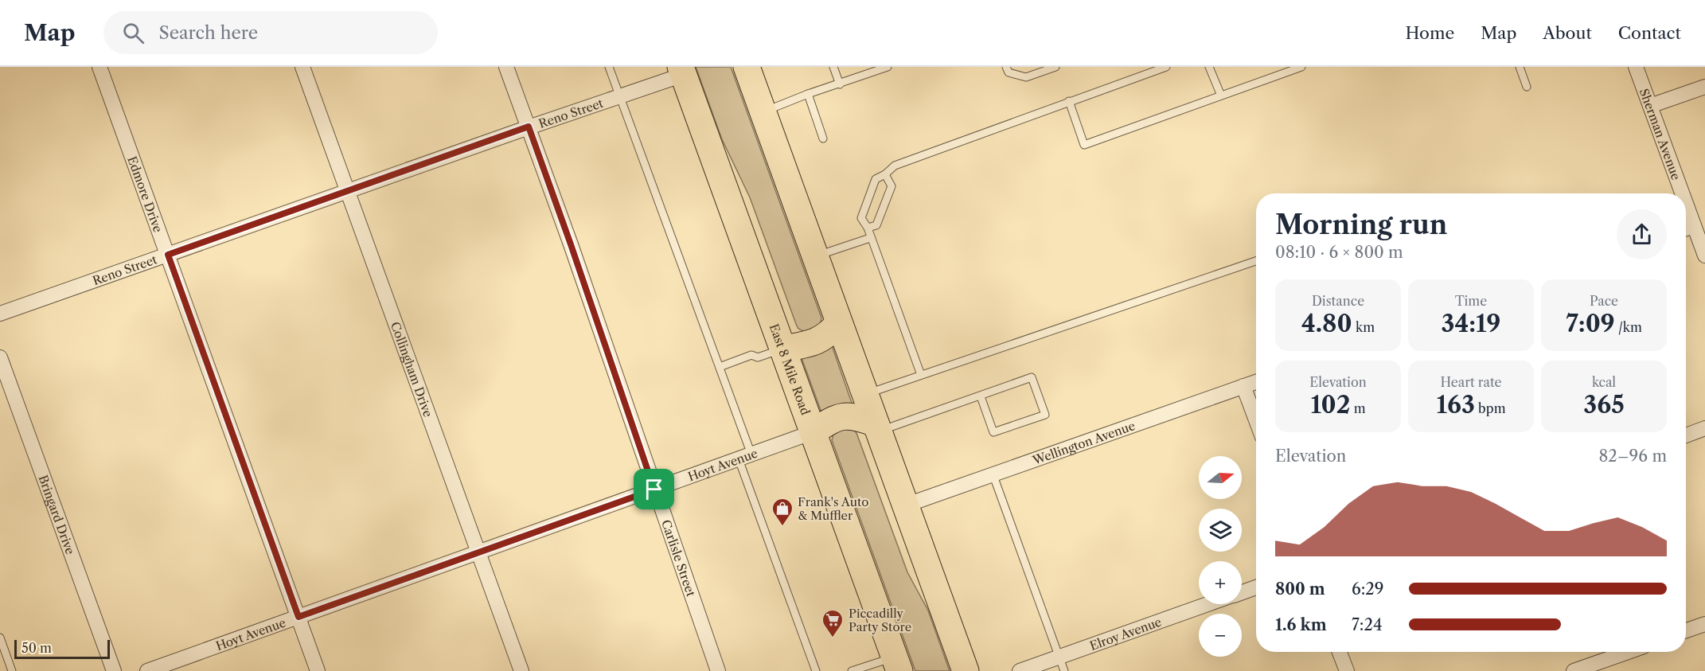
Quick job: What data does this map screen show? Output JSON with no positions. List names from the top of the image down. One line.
{"streets":{"highway":["East 8 Mile Road"],"street":["Reno Street","Sherman Avenue","Edmore Drive","Collingham Drive","Wellington Avenue","Hoyt Avenue","Bringard Drive","Carlisle Street","Elroy Avenue"]},"crossings":[["Reno Street","Edmore Drive"],["Reno Street","Collingham Drive"],["Reno Street","East 8 Mile Road"],["Reno Street","Carlisle Street"],["Edmore Drive","Hoyt Avenue"],["Collingham Drive","Hoyt Avenue"],["East 8 Mile Road","Hoyt Avenue"],["Hoyt Avenue","Carlisle Street"]],"places":{"shop":["Frank's Auto & Muffler"],"supermarket":["Piccadilly Party Store"]},"scale_bar":"50 m","north":"right","page":{"header":"Map","search":"Search here","nav":["Home","Map","About","Contact"],"heading":["Morning run","08:10 · 6 × 800 m"],"stats":[["Distance","4.80 km"],["Time","34:19"],["Pace","7:09 /km"],["Elevation","102 m"],["Heart rate","163 bpm"],["kcal","365"]],"chart":["Elevation","82–96 m"],"map_buttons":["+","−"],"list":[{"name":"800 m","note":"6:29"},{"name":"1.6 km","note":"7:24"}],"scale":"50 m"}}
